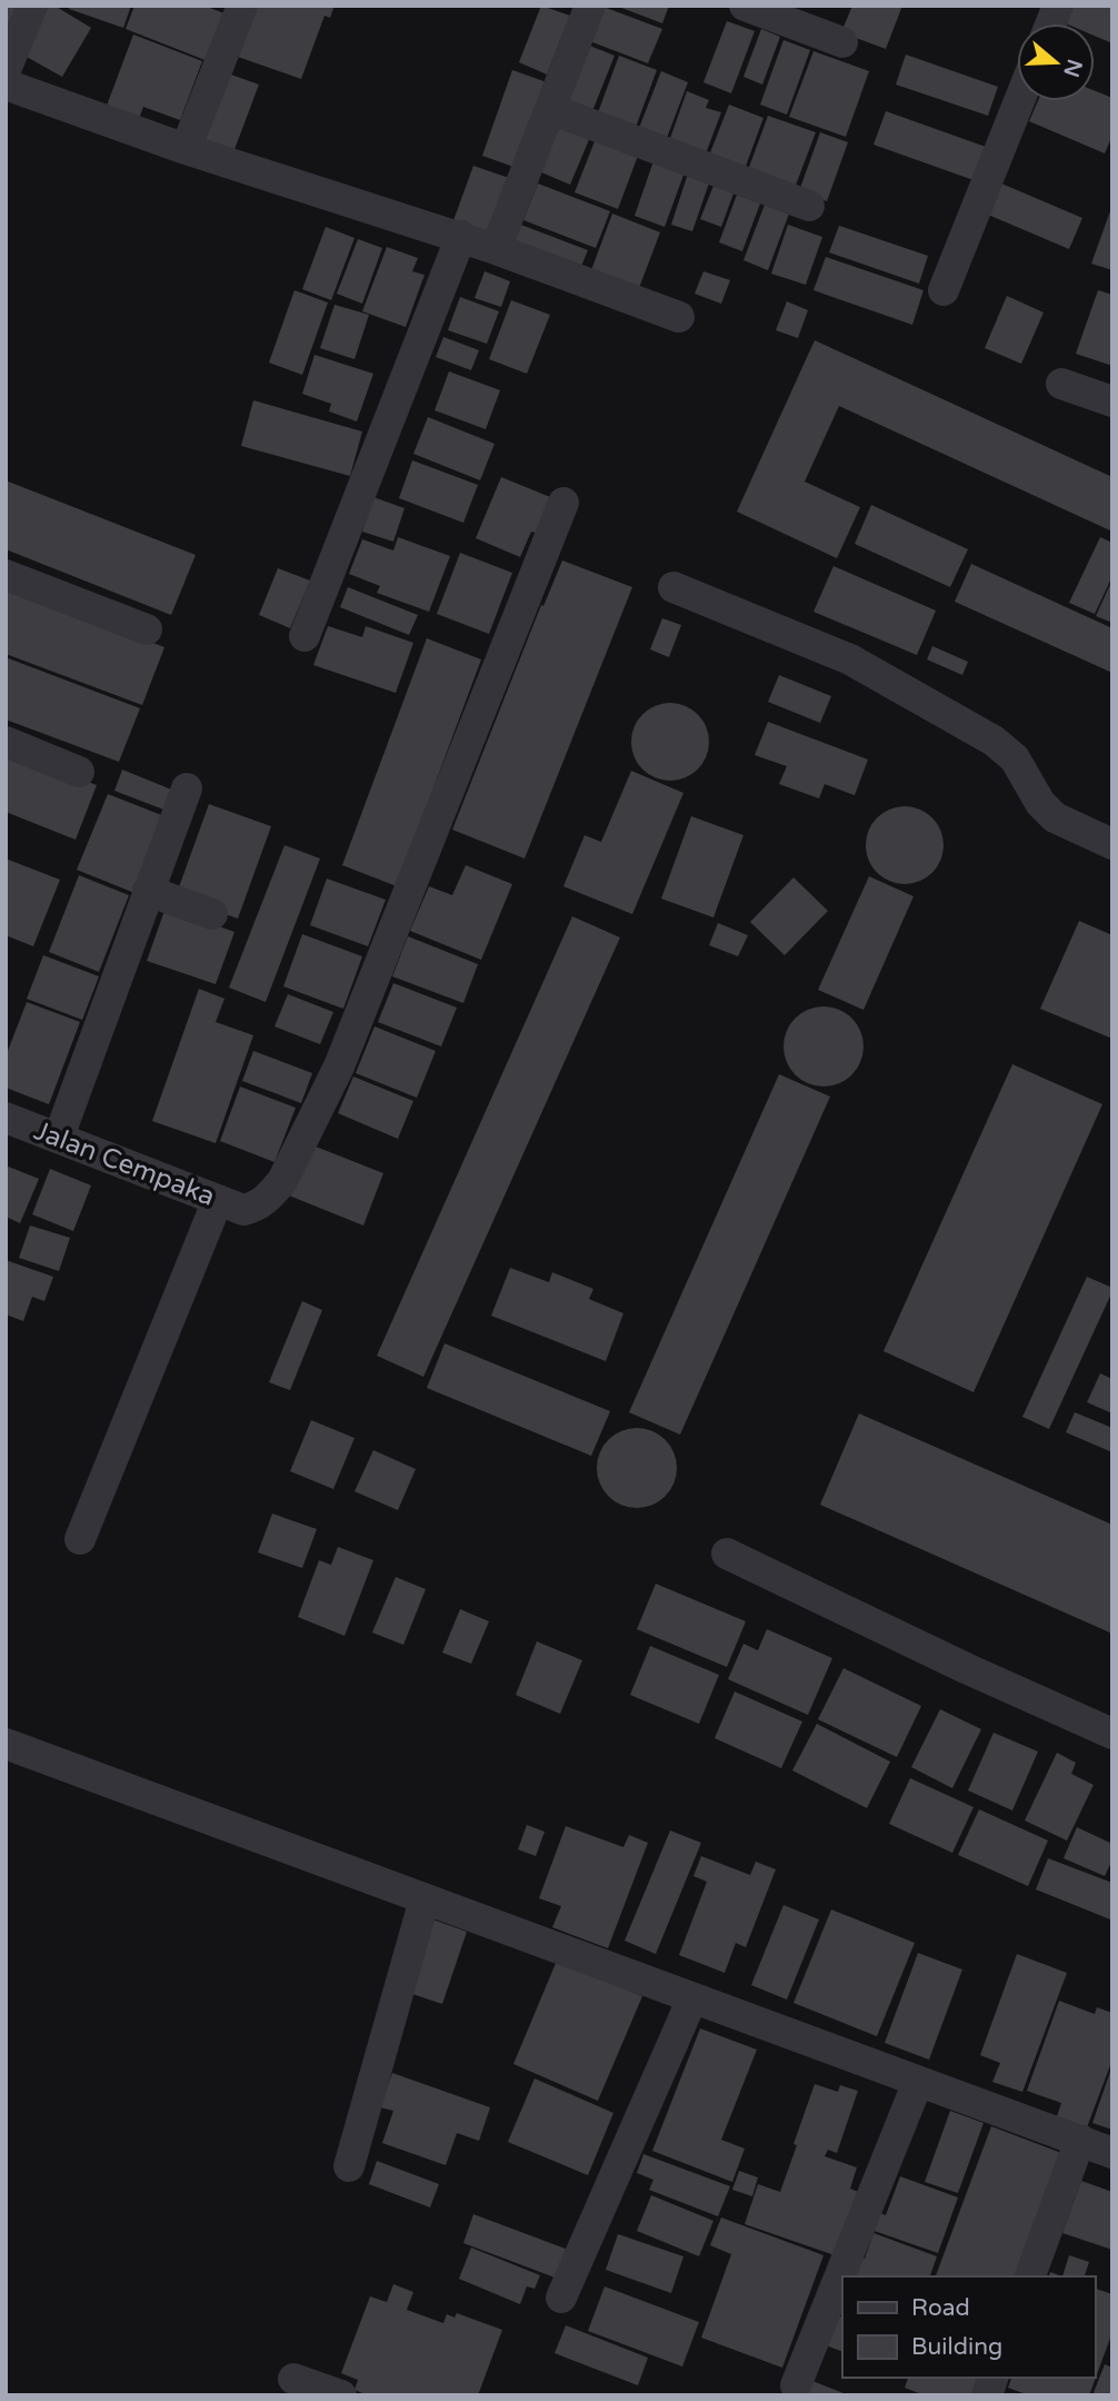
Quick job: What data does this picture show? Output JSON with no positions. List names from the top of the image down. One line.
{"streets":{"street":["Jalan Cempaka"]},"legend":["Road","Building"],"north":"right"}
